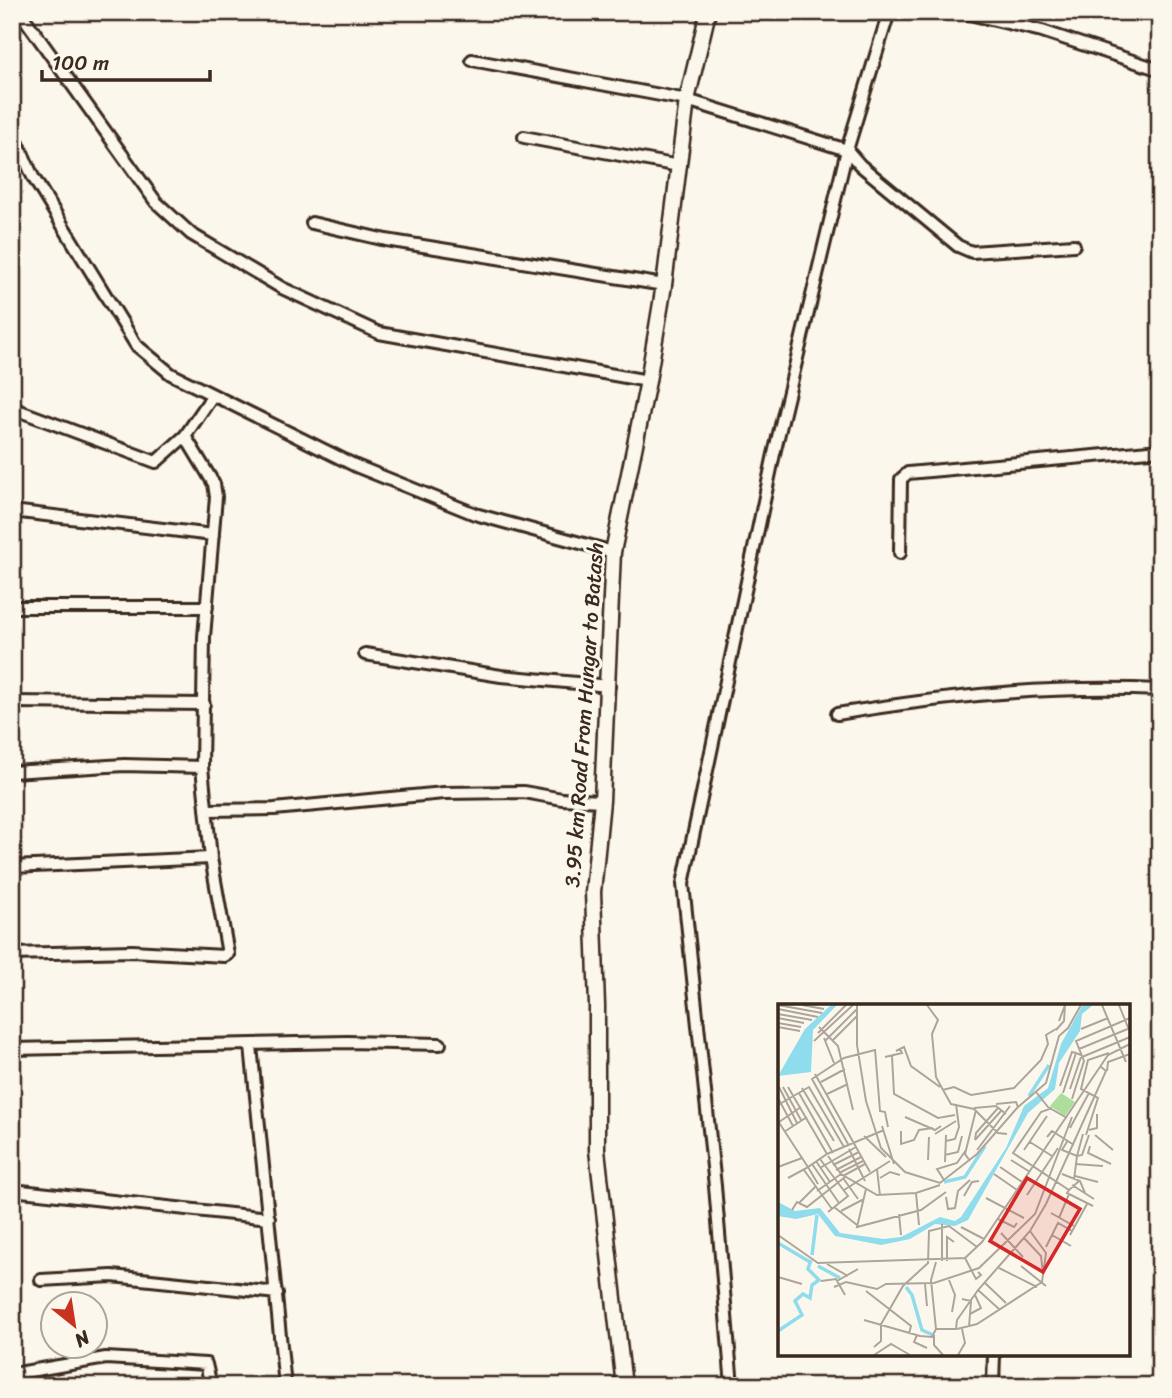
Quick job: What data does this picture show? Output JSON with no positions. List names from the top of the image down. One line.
{"streets":{"street":["3.95 km Road From Hungar to Batash"]},"scale_bar":"100 m","north":"bottom right"}
